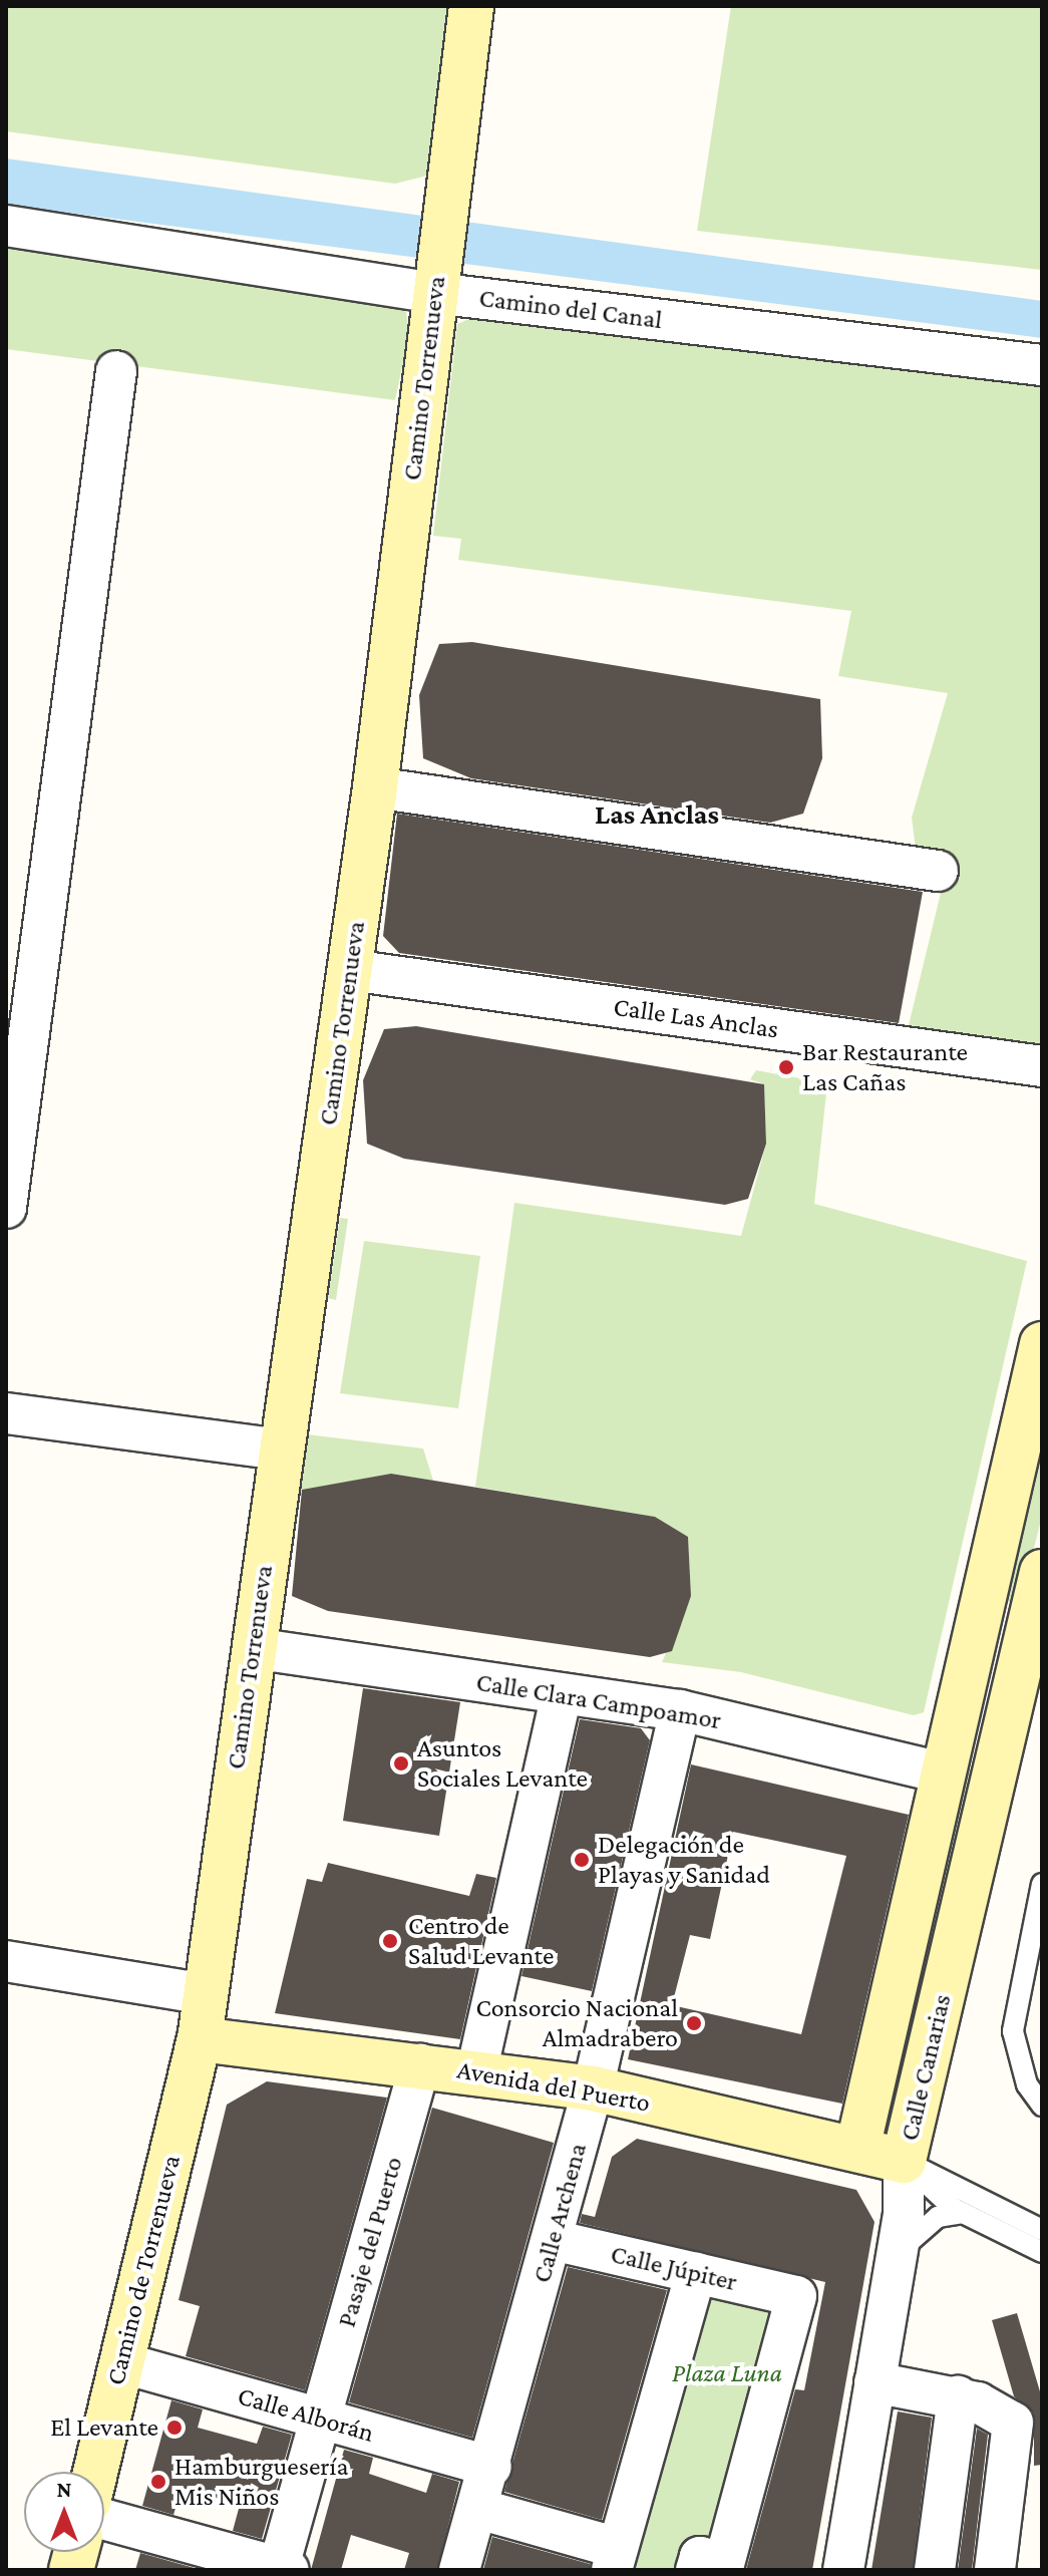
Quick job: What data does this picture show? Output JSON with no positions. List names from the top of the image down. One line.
{"streets":{"main road":["Camino Torrenueva","Calle Canarias","Avenida del Puerto","Camino de Torrenueva"],"street":["Camino del Canal","Calle Las Anclas","Calle Clara Campoamor","Calle Archena","Pasaje del Puerto","Calle Júpiter","Calle Alborán"]},"crossings":[["Camino del Canal","Camino Torrenueva"],["Camino Torrenueva","Calle Las Anclas"],["Camino Torrenueva","Calle Clara Campoamor"],["Camino Torrenueva","Avenida del Puerto"],["Camino Torrenueva","Camino de Torrenueva"],["Calle Clara Campoamor","Calle Canarias"],["Calle Clara Campoamor","Calle Archena"],["Calle Canarias","Avenida del Puerto"],["Avenida del Puerto","Calle Archena"],["Avenida del Puerto","Pasaje del Puerto"],["Avenida del Puerto","Camino de Torrenueva"],["Calle Archena","Calle Júpiter"],["Calle Archena","Calle Alborán"],["Pasaje del Puerto","Calle Alborán"],["Camino de Torrenueva","Calle Alborán"]],"districts":["Las Anclas"],"parks":["Plaza Luna"],"places":["Bar Restaurante Las Cañas","Asuntos Sociales Levante","Delegación de Playas y Sanidad","Centro de Salud Levante","Consorcio Nacional Almadrabero","El Levante","Hamburguesería Mis Niños"],"north":"top"}
